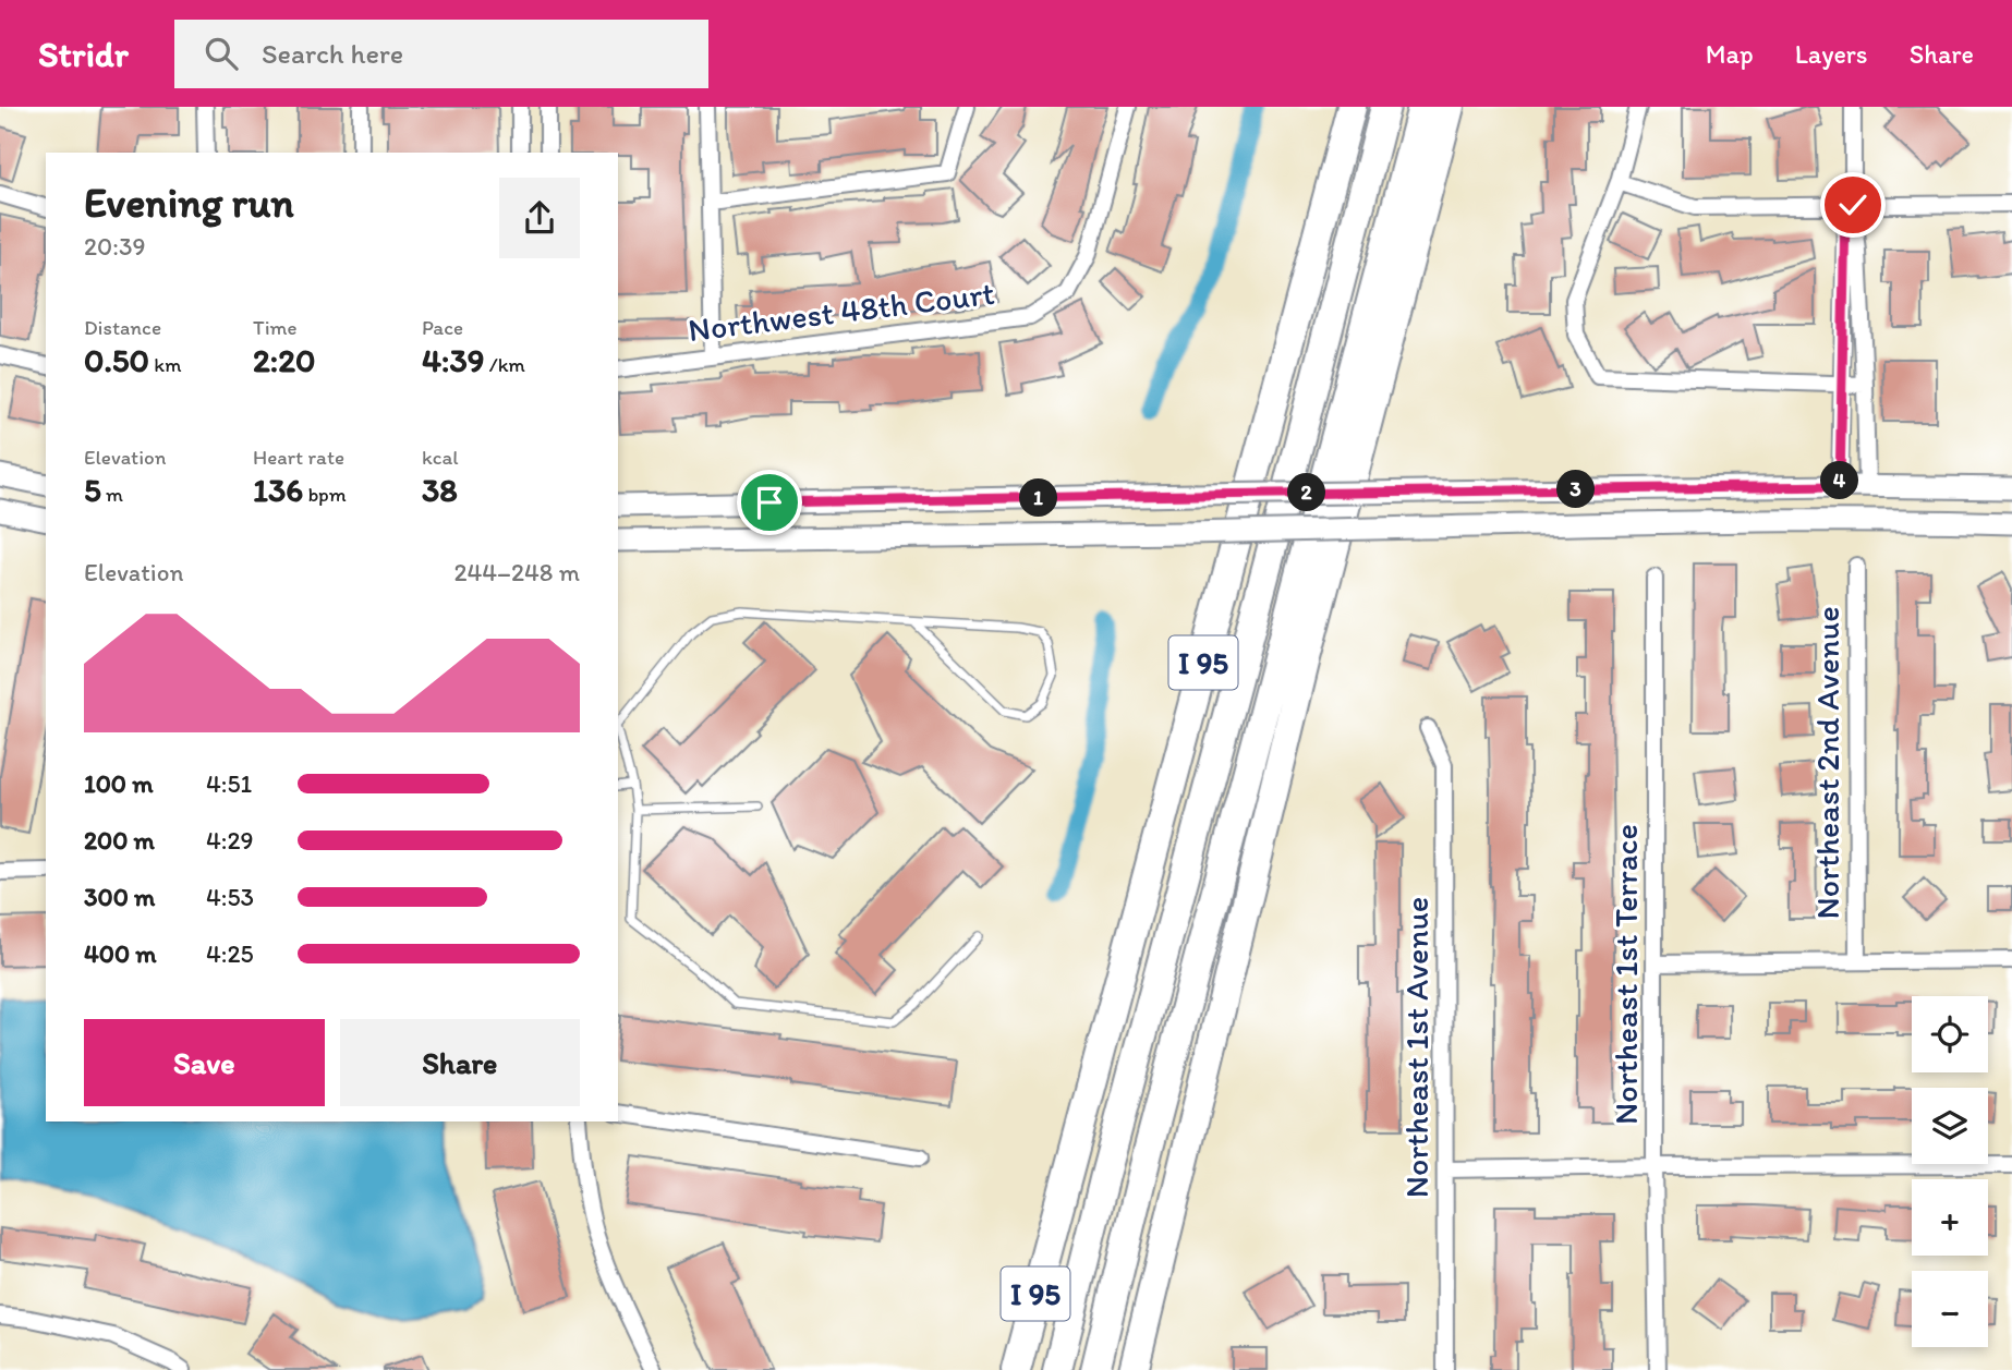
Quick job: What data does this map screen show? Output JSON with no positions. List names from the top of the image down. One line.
{"streets":{"highway":["I 95"],"street":["Northwest 48th Court","Northeast 2nd Avenue","Northeast 1st Terrace","Northeast 1st Avenue"]},"page":{"header":"Stridr","search":"Search here","nav":["Map","Layers","Share"],"heading":["Evening run","20:39"],"stats":[["Distance","0.50 km"],["Time","2:20"],["Pace","4:39 /km"],["Elevation","5 m"],["Heart rate","136 bpm"],["kcal","38"]],"pins":["4","3","2","1"],"chart":["Elevation","244–248 m"],"list":[{"name":"100 m","note":"4:51"},{"name":"200 m","note":"4:29"},{"name":"300 m","note":"4:53"},{"name":"400 m","note":"4:25"}],"map_buttons":["+","−"],"buttons":["Save","Share"]}}
